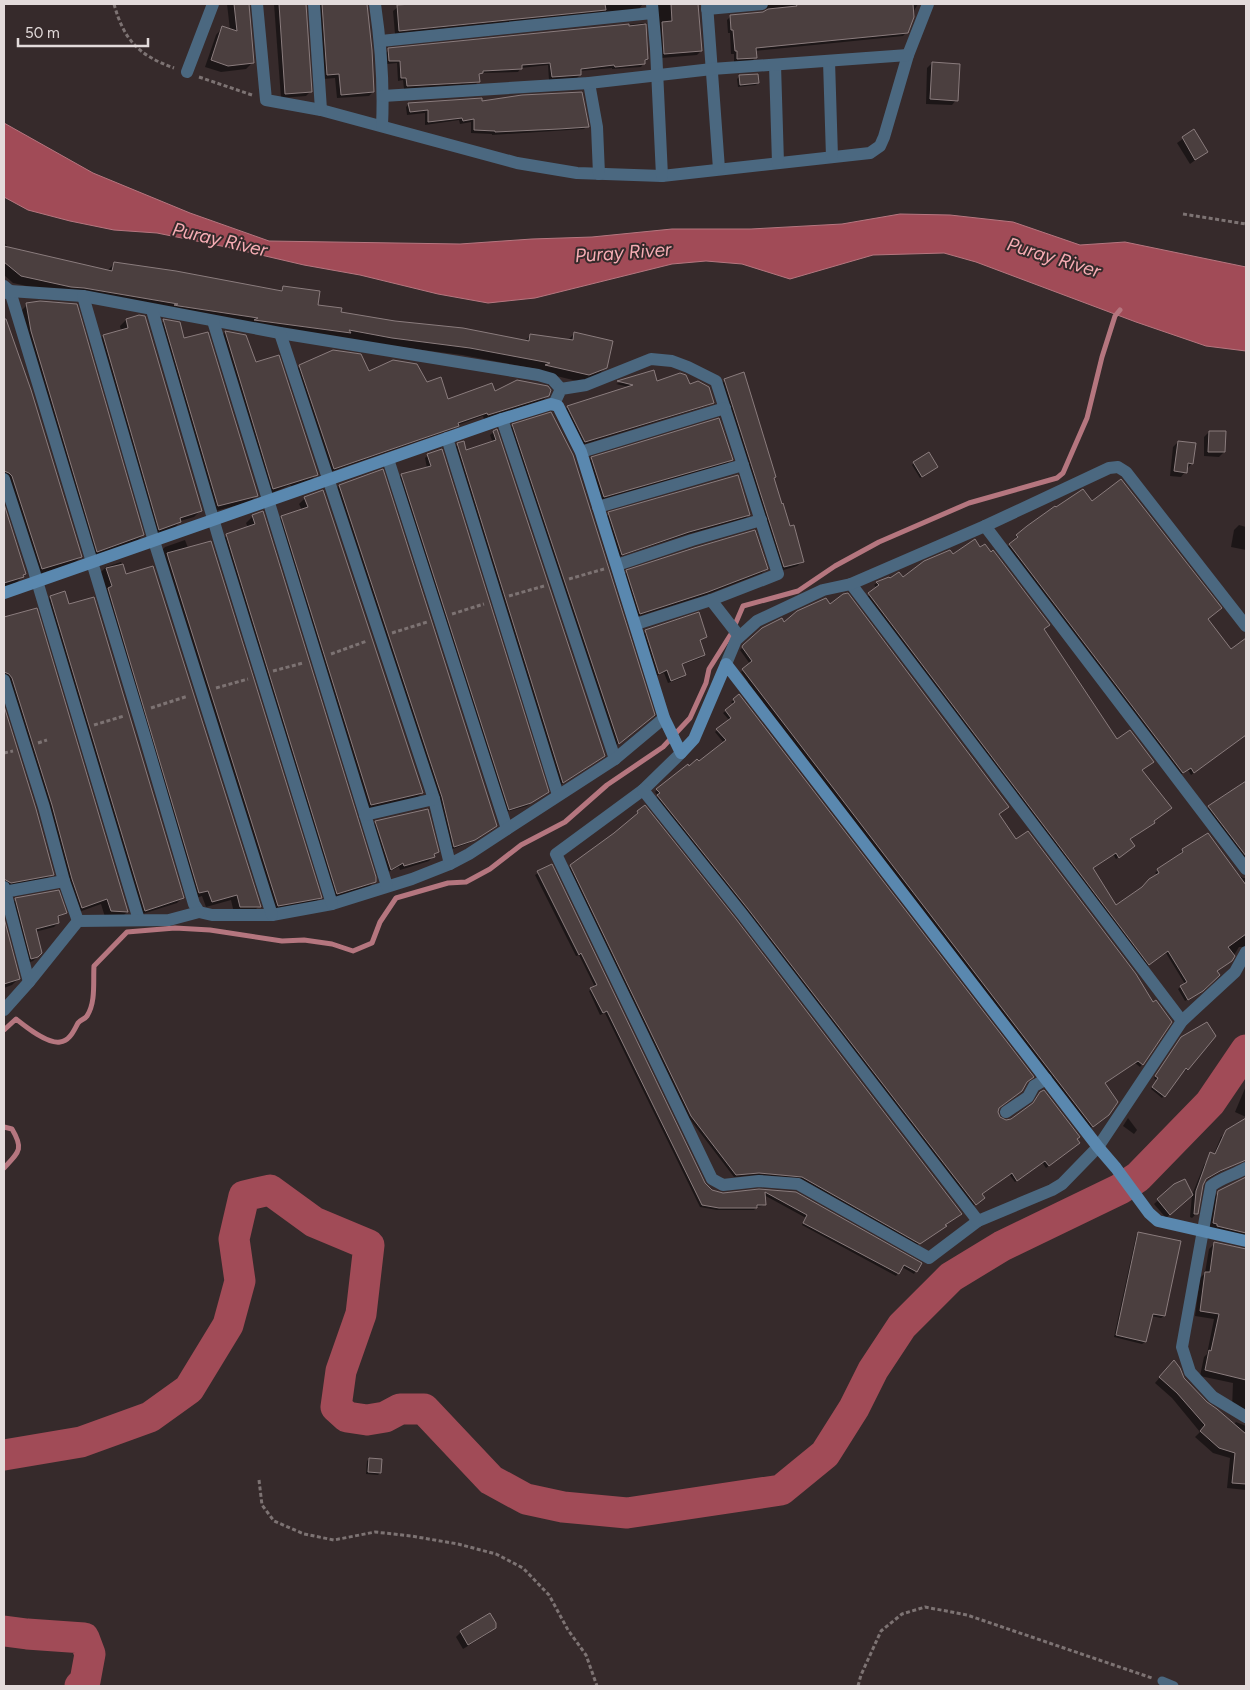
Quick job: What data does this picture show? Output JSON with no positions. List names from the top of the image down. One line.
{"water":["Puray River"],"scale_bar":"50 m"}
